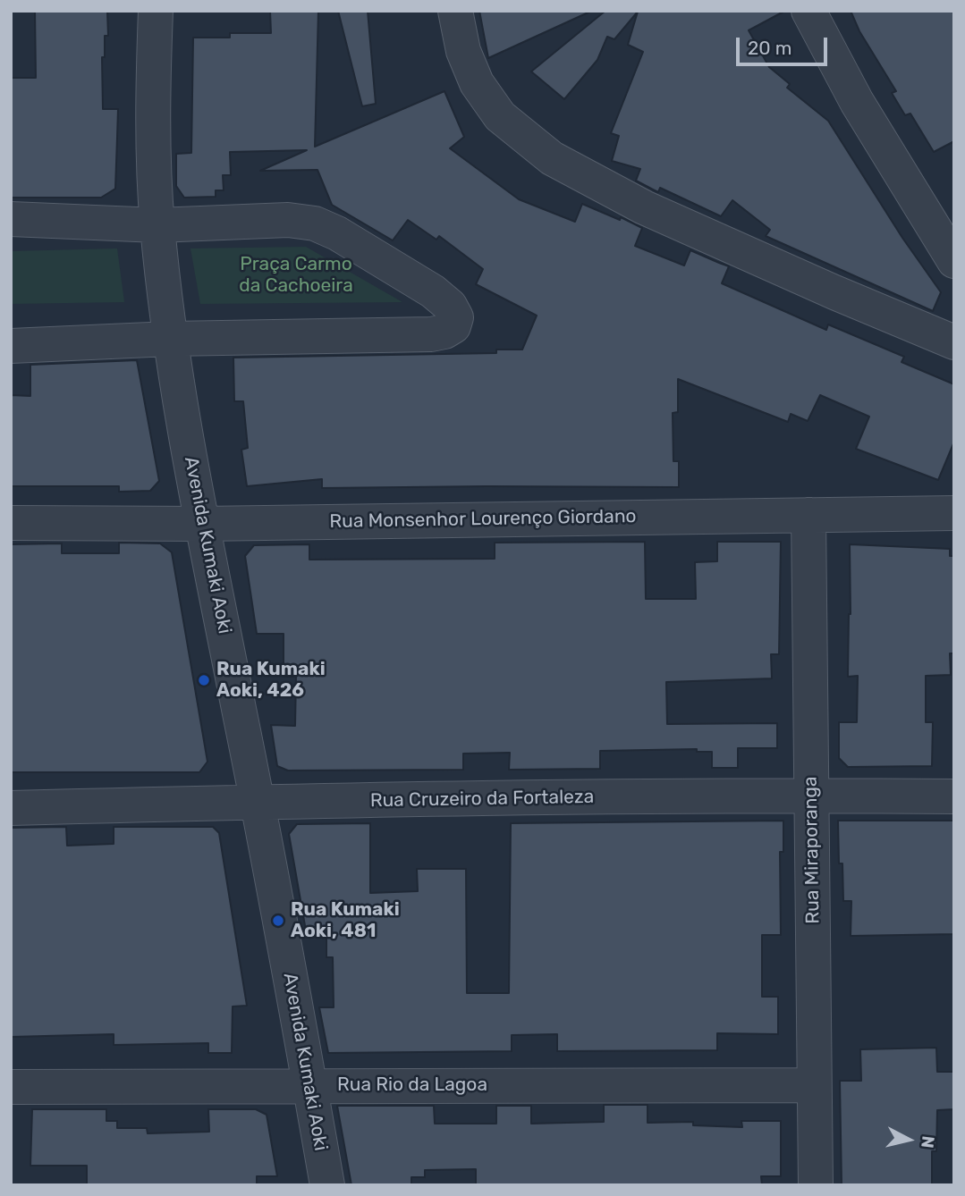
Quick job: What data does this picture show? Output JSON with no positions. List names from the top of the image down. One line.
{"streets":{"street":["Rua Monsenhor Lourenço Giordano","Avenida Kumaki Aoki","Rua Cruzeiro da Fortaleza","Rua Miraporanga","Rua Rio da Lagoa"]},"crossings":[["Rua Monsenhor Lourenço Giordano","Avenida Kumaki Aoki"],["Rua Monsenhor Lourenço Giordano","Rua Miraporanga"],["Avenida Kumaki Aoki","Rua Cruzeiro da Fortaleza"],["Avenida Kumaki Aoki","Rua Rio da Lagoa"],["Rua Cruzeiro da Fortaleza","Rua Miraporanga"],["Rua Miraporanga","Rua Rio da Lagoa"]],"parks":["Praça Carmo da Cachoeira"],"places":["Rua Kumaki Aoki, 426","Rua Kumaki Aoki, 481"],"scale_bar":"20 m","north":"right"}
